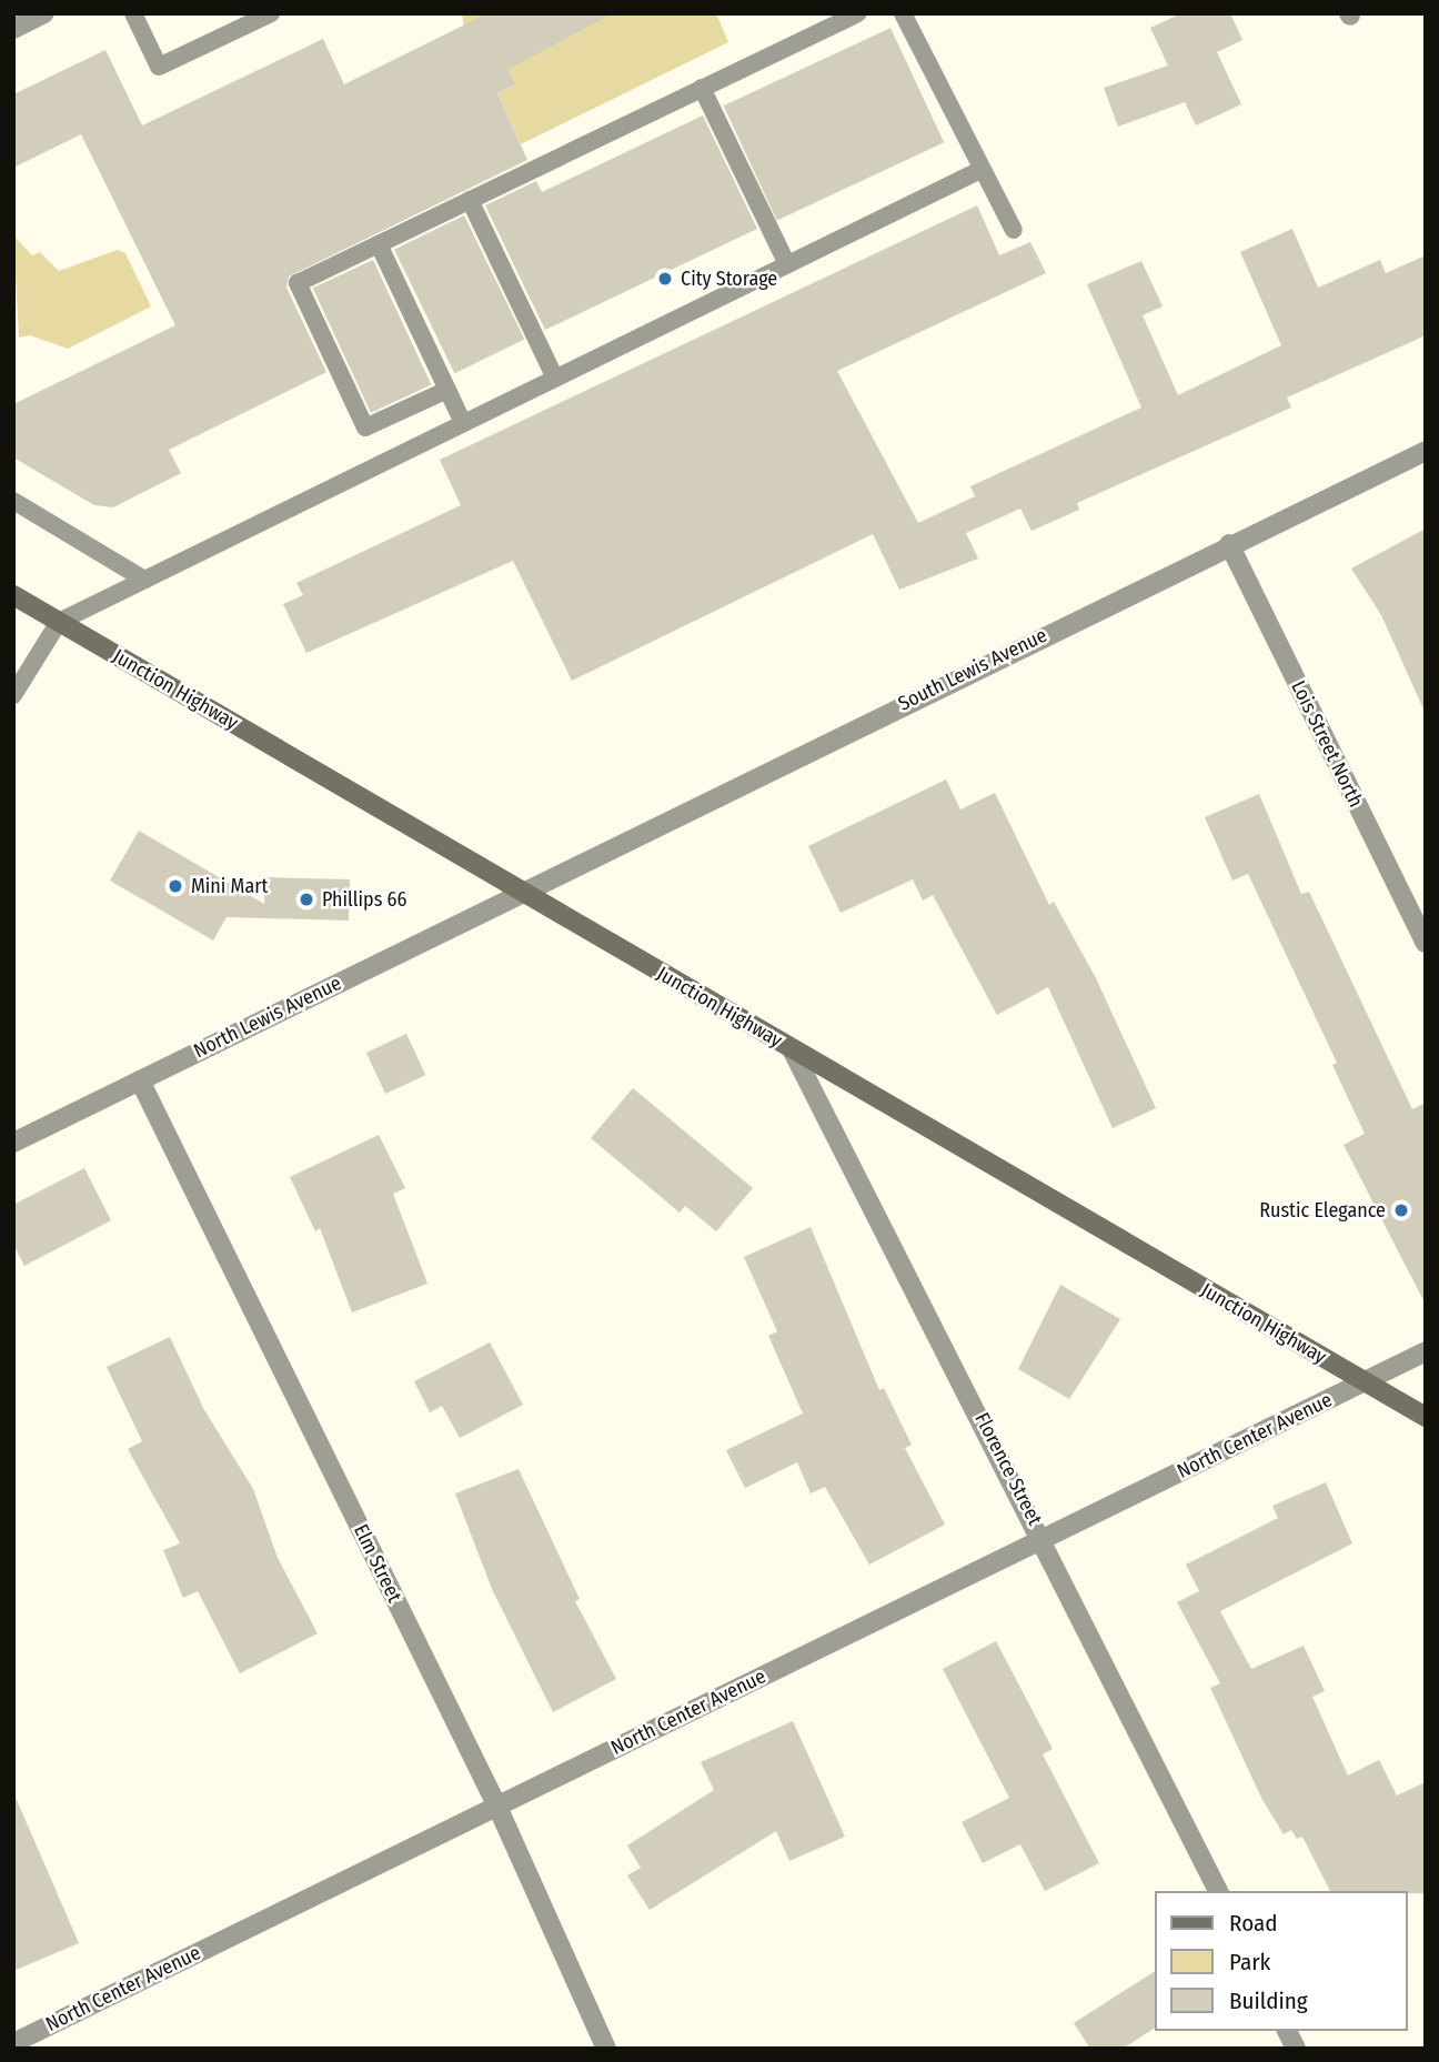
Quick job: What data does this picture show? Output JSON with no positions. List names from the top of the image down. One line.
{"streets":{"main road":["Junction Highway"],"street":["South Lewis Avenue","Lois Street North","North Lewis Avenue","North Center Avenue","Florence Street","Elm Street"]},"crossings":[["South Lewis Avenue","Junction Highway"],["South Lewis Avenue","Lois Street North"],["South Lewis Avenue","North Lewis Avenue"],["Junction Highway","North Lewis Avenue"],["Junction Highway","North Center Avenue"],["Junction Highway","Florence Street"],["North Lewis Avenue","Elm Street"],["North Center Avenue","Florence Street"],["North Center Avenue","Elm Street"]],"places":["City Storage","Mini Mart","Phillips 66","Rustic Elegance"],"legend":["Road","Park","Building"]}
